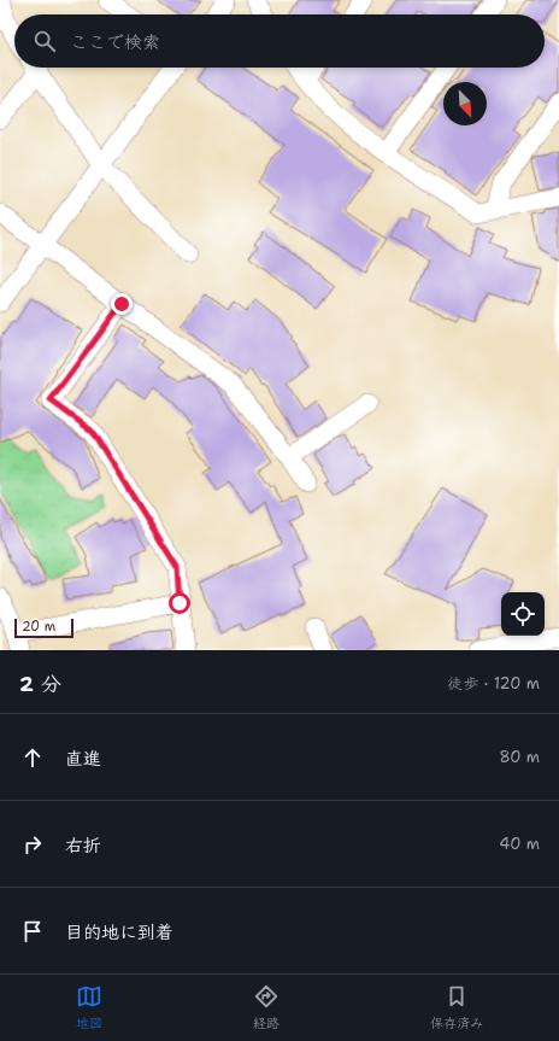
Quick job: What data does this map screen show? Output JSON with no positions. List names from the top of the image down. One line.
{"scale_bar":"20 m","north":"bottom right","page":{"search":"ここで検索","scale":"20 m","heading":["2 分","徒歩 · 120 m"],"list":[["直進","80 m"],["右折","40 m"],"目的地に到着"],"nav":["地図","経路","保存済み"]}}
